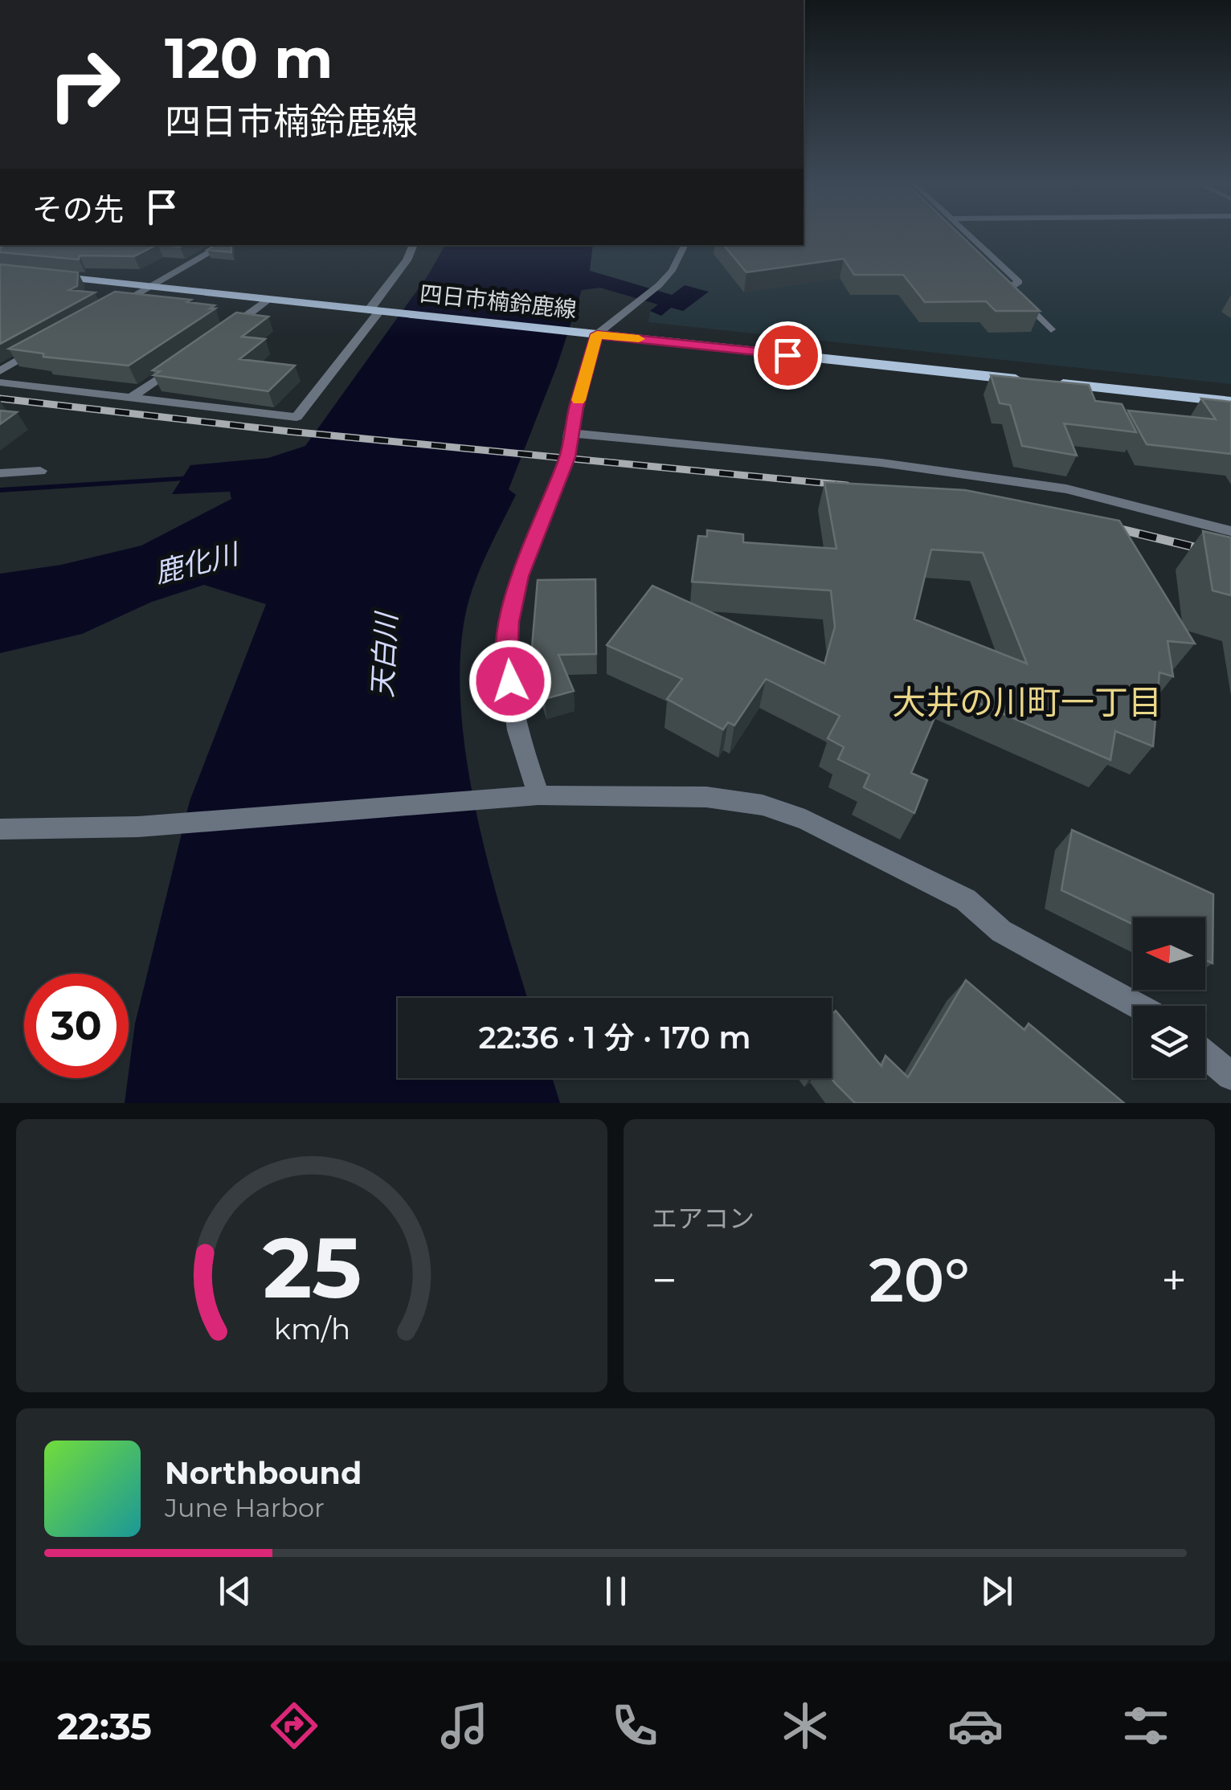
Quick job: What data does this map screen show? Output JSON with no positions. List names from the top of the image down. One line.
{"streets":{"main road":["四日市楠鈴鹿線"]},"districts":["大井の川町一丁目"],"water":["鹿化川","天白川"],"north":"left","page":{"turn":["120 m","四日市楠鈴鹿線"],"then":"その先","limit":"30","trip":"22:36 · 1 分 · 170 m","tile":"エアコン","heat":["−","20°","+"],"song":["Northbound","June Harbor"],"tabs":"22:35","gauge":["25","km/h"]}}
